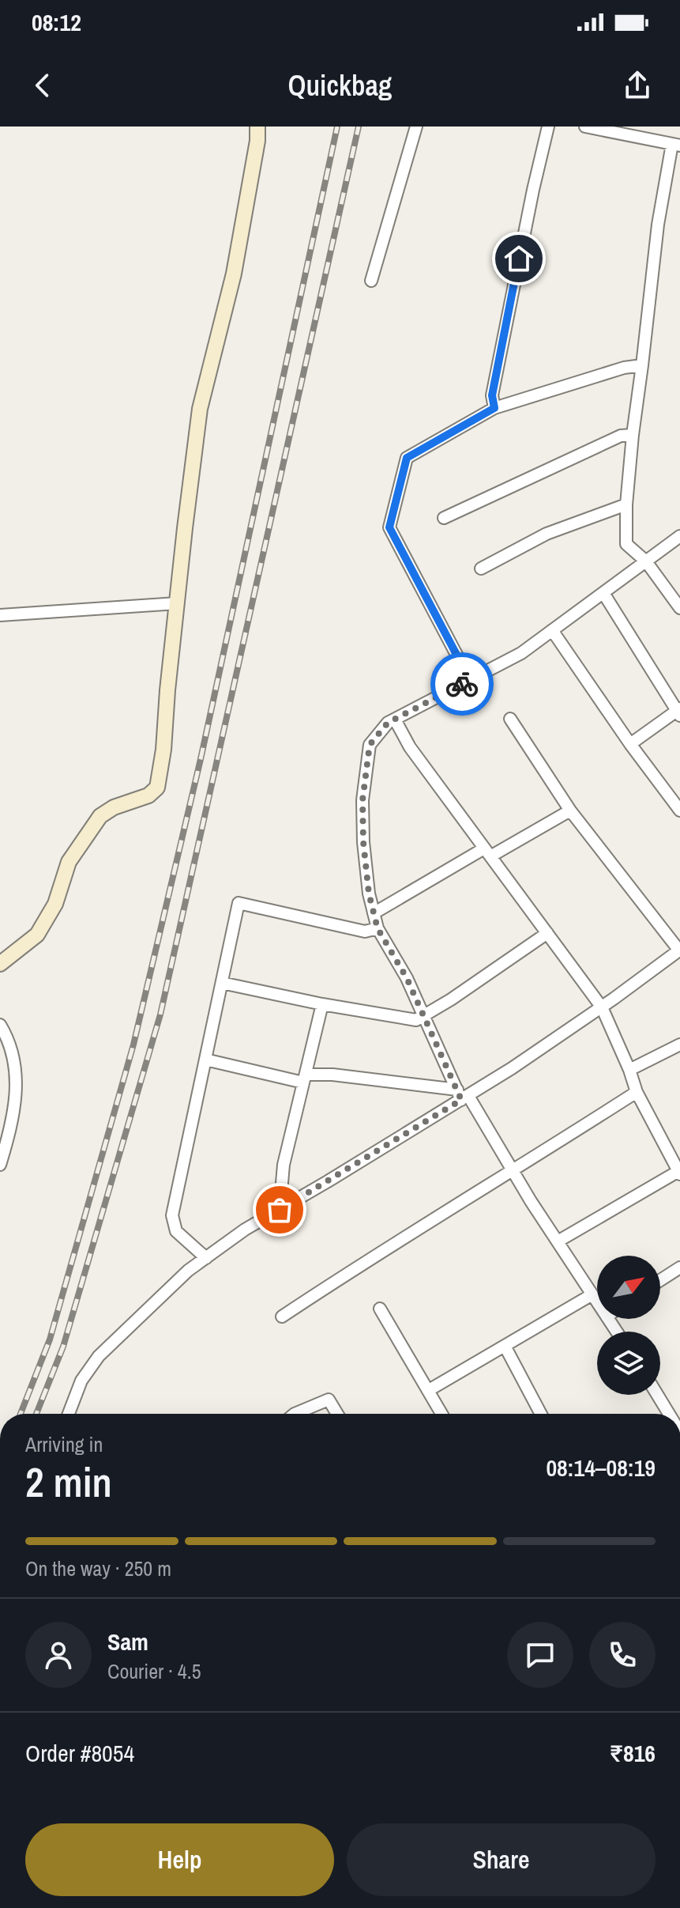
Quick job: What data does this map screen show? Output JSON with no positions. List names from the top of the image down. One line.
{"north":"top right","page":{"status":"08:12","header":"Quickbag","heading":["2 min","Arriving in","08:14–08:19"],"panel":["Sam","Courier · 4.5","Order #8054","₹816"],"bar":"On the way · 250 m","buttons":["Help","Share"]}}
